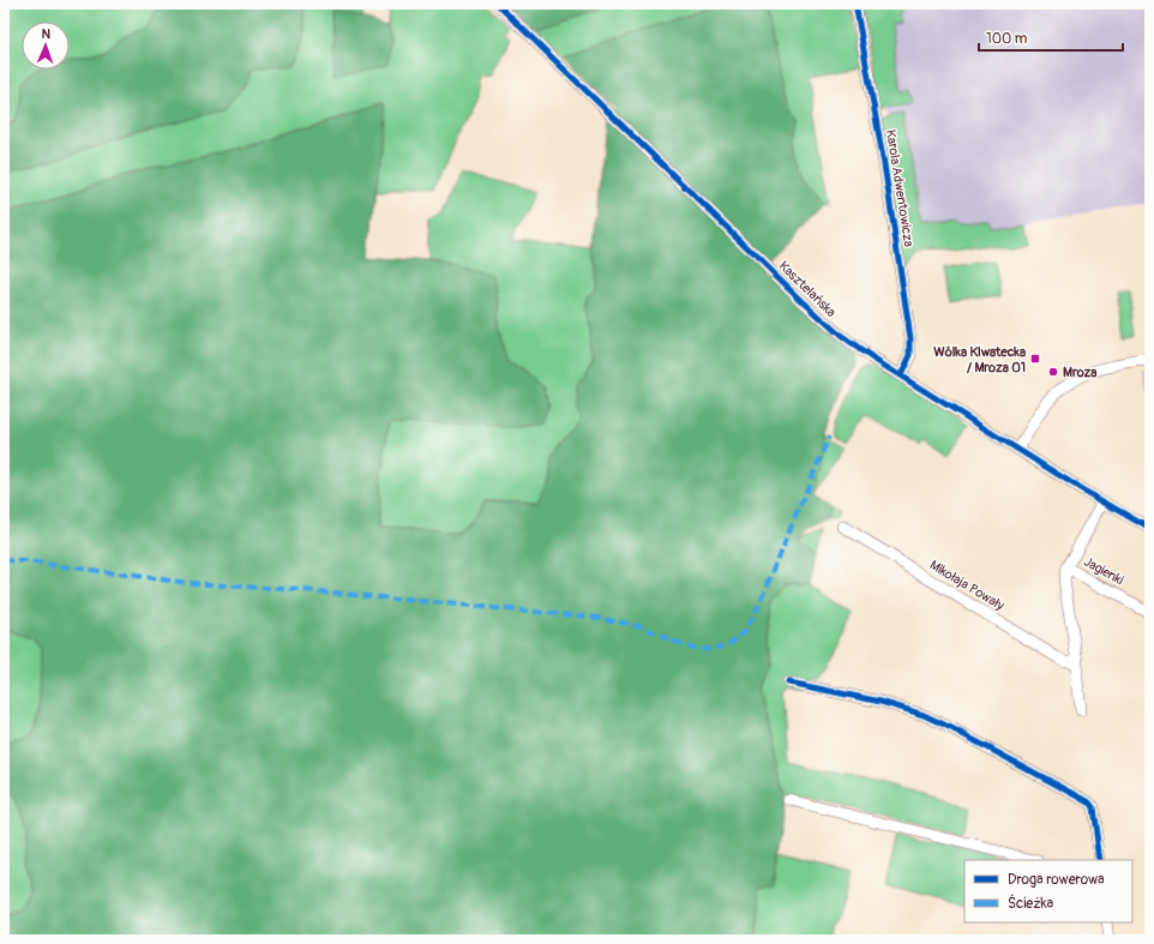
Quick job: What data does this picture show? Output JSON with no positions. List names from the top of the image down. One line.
{"streets":{"street":["Karola Adwentowicza","Kasztelańska","Jagienki","Mikołaja Powały"]},"crossings":[["Karola Adwentowicza","Kasztelańska"]],"places":{"transit":["Wólka Klwatecka / Mroza 01"],"other":["Mroza"]},"legend":["Droga rowerowa","Ścieżka"],"scale_bar":"100 m","north":"top"}
